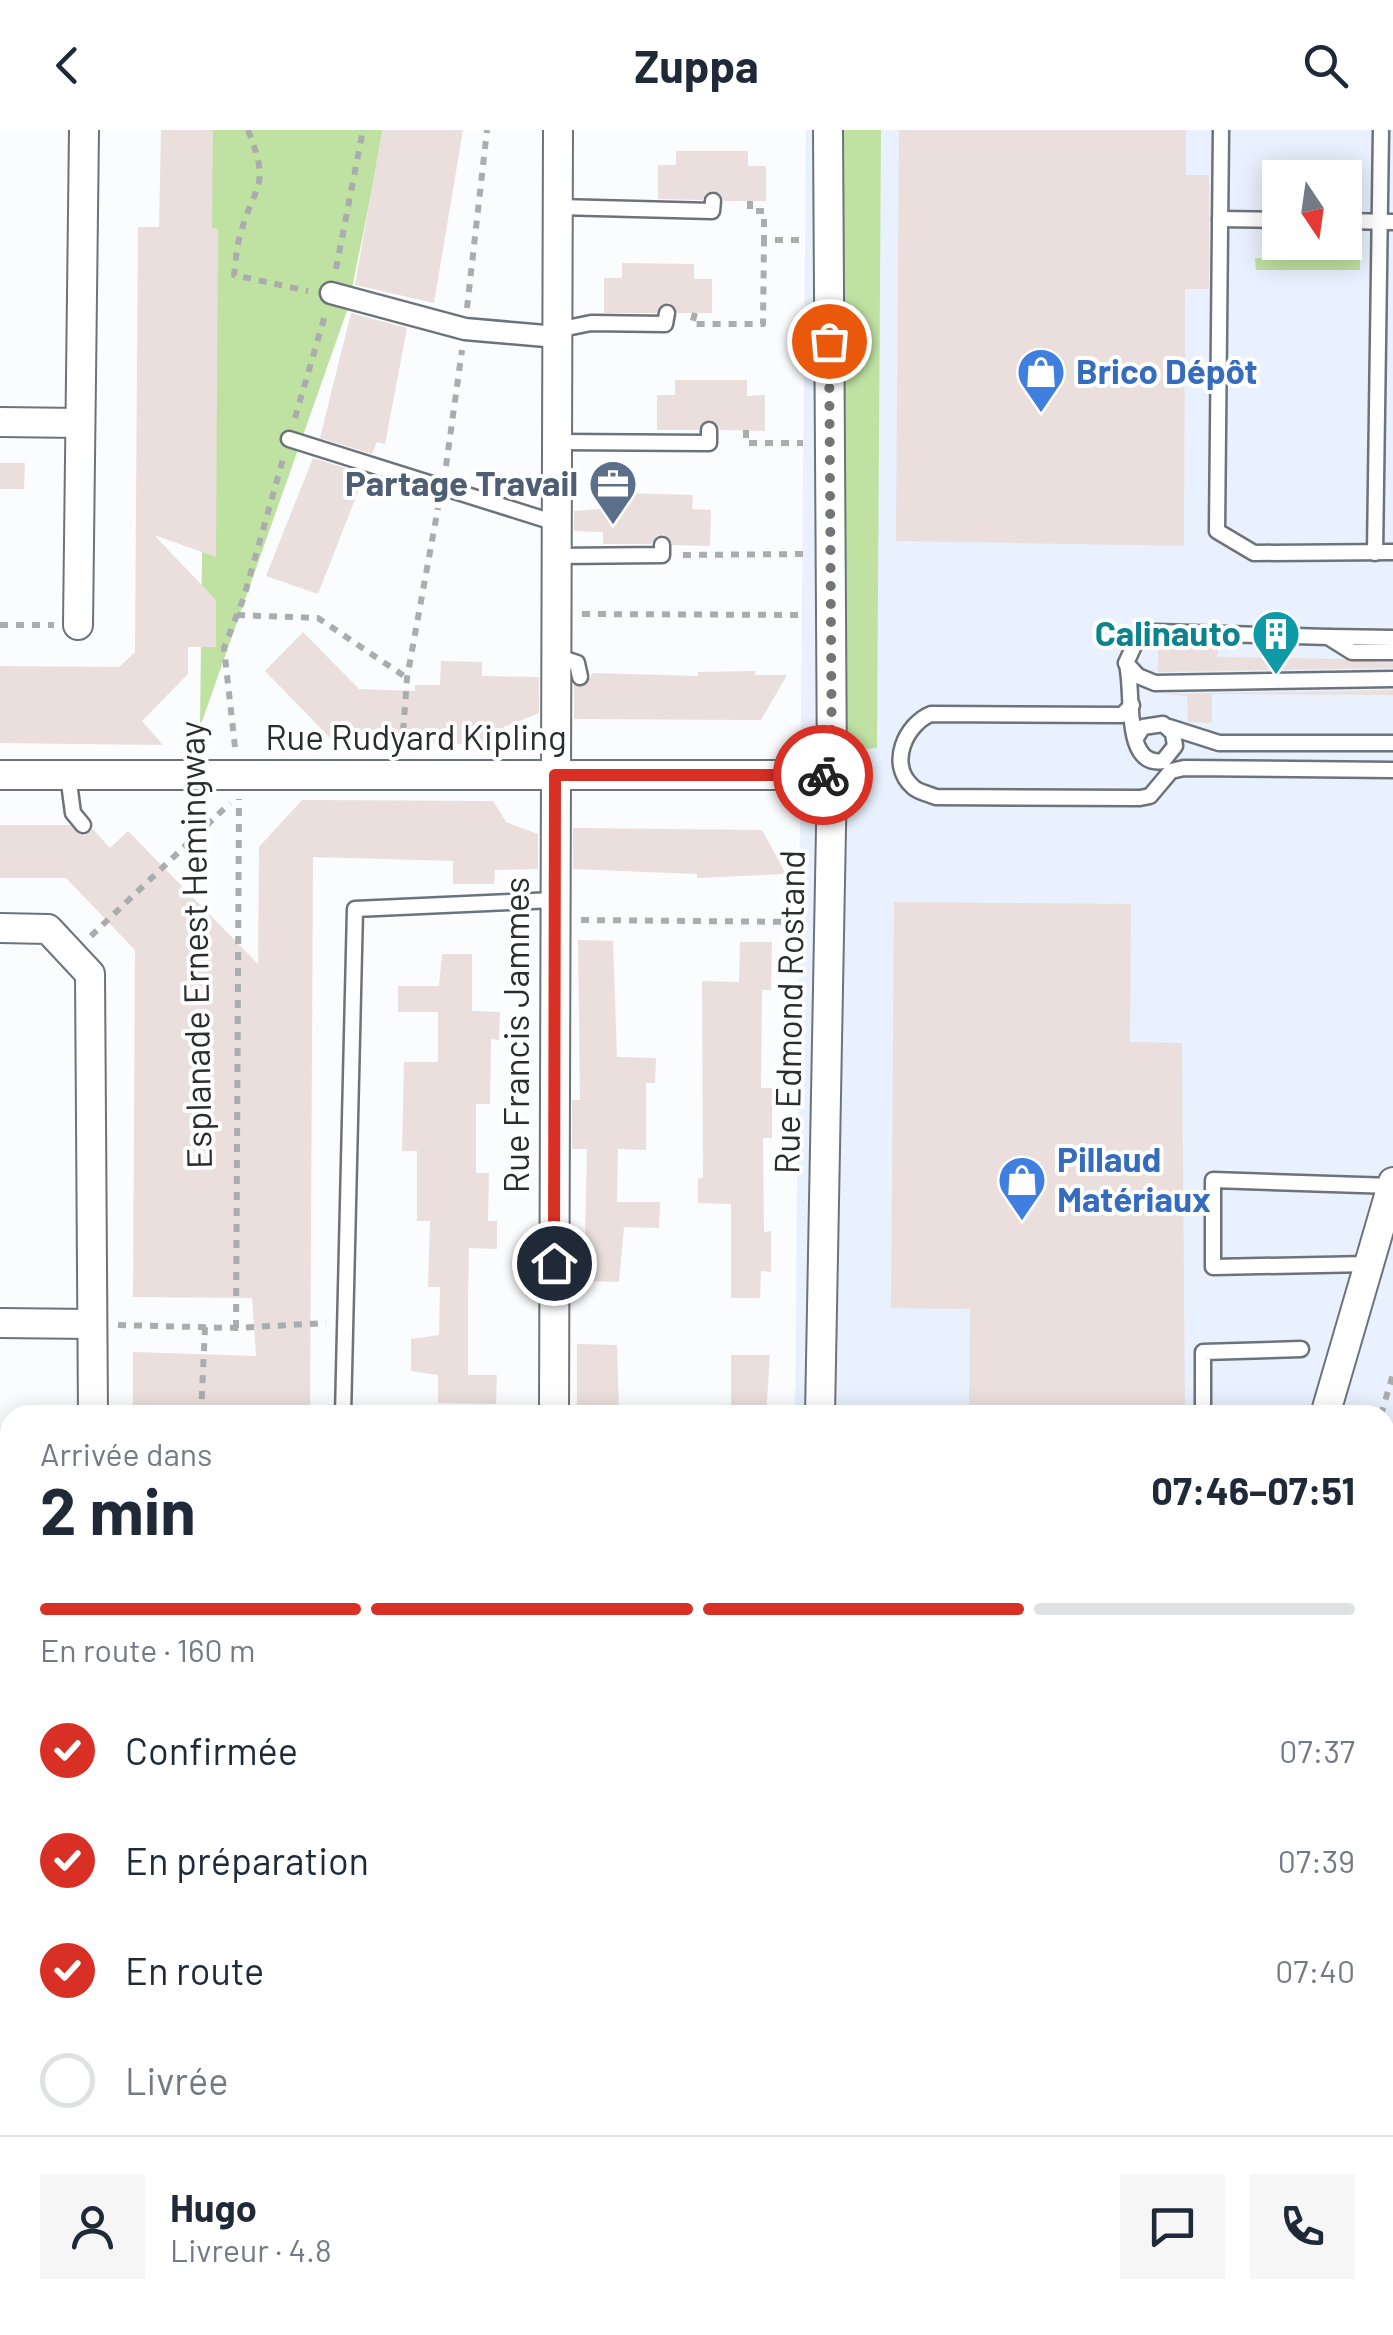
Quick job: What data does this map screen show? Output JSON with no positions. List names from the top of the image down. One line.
{"streets":{"street":["Rue Rudyard Kipling","Rue Edmond Rostand","Rue Francis Jammes"],"path":["Esplanade Ernest Hemingway"]},"crossings":[["Rue Rudyard Kipling","Esplanade Ernest Hemingway"],["Rue Rudyard Kipling","Rue Edmond Rostand"],["Rue Rudyard Kipling","Rue Francis Jammes"]],"places":{"shop":["Brico Dépôt","Pillaud Matériaux"],"office":["Partage Travail"],"building":["Calinauto"]},"north":"bottom","page":{"header":"Zuppa","heading":["2 min","Arrivée dans","07:46–07:51"],"panel":["Hugo","Livreur · 4.8"],"bar":"En route · 160 m","list":[["Confirmée","07:37"],["En préparation","07:39"],["En route","07:40"],"Livrée"]}}
